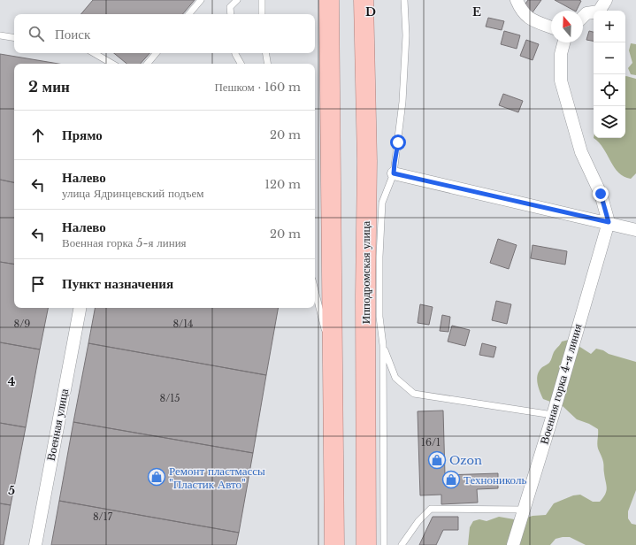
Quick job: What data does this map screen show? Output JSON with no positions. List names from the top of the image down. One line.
{"streets":{"highway":["Ипподромская улица"],"street":["Военная горка 4-я линия","Военная улица"]},"places":{"shop":["Ozon","Ремонт пластмассы \"Пластик Авто\"","Технониколь"]},"house_numbers":["8/9","8/14","8/15","16/1","8/17"],"north":"top","page":{"map_buttons":["+","−"],"search":"Поиск","heading":["2 мин","Пешком · 160 m"],"list":[["Прямо","20 m"],["Налево","улица Ядринцевский подъем","120 m"],["Налево","Военная горка 5-я линия","20 m"],"Пункт назначения"]},"grid":{"columns":["D","E"],"rows":["4","5"]}}
